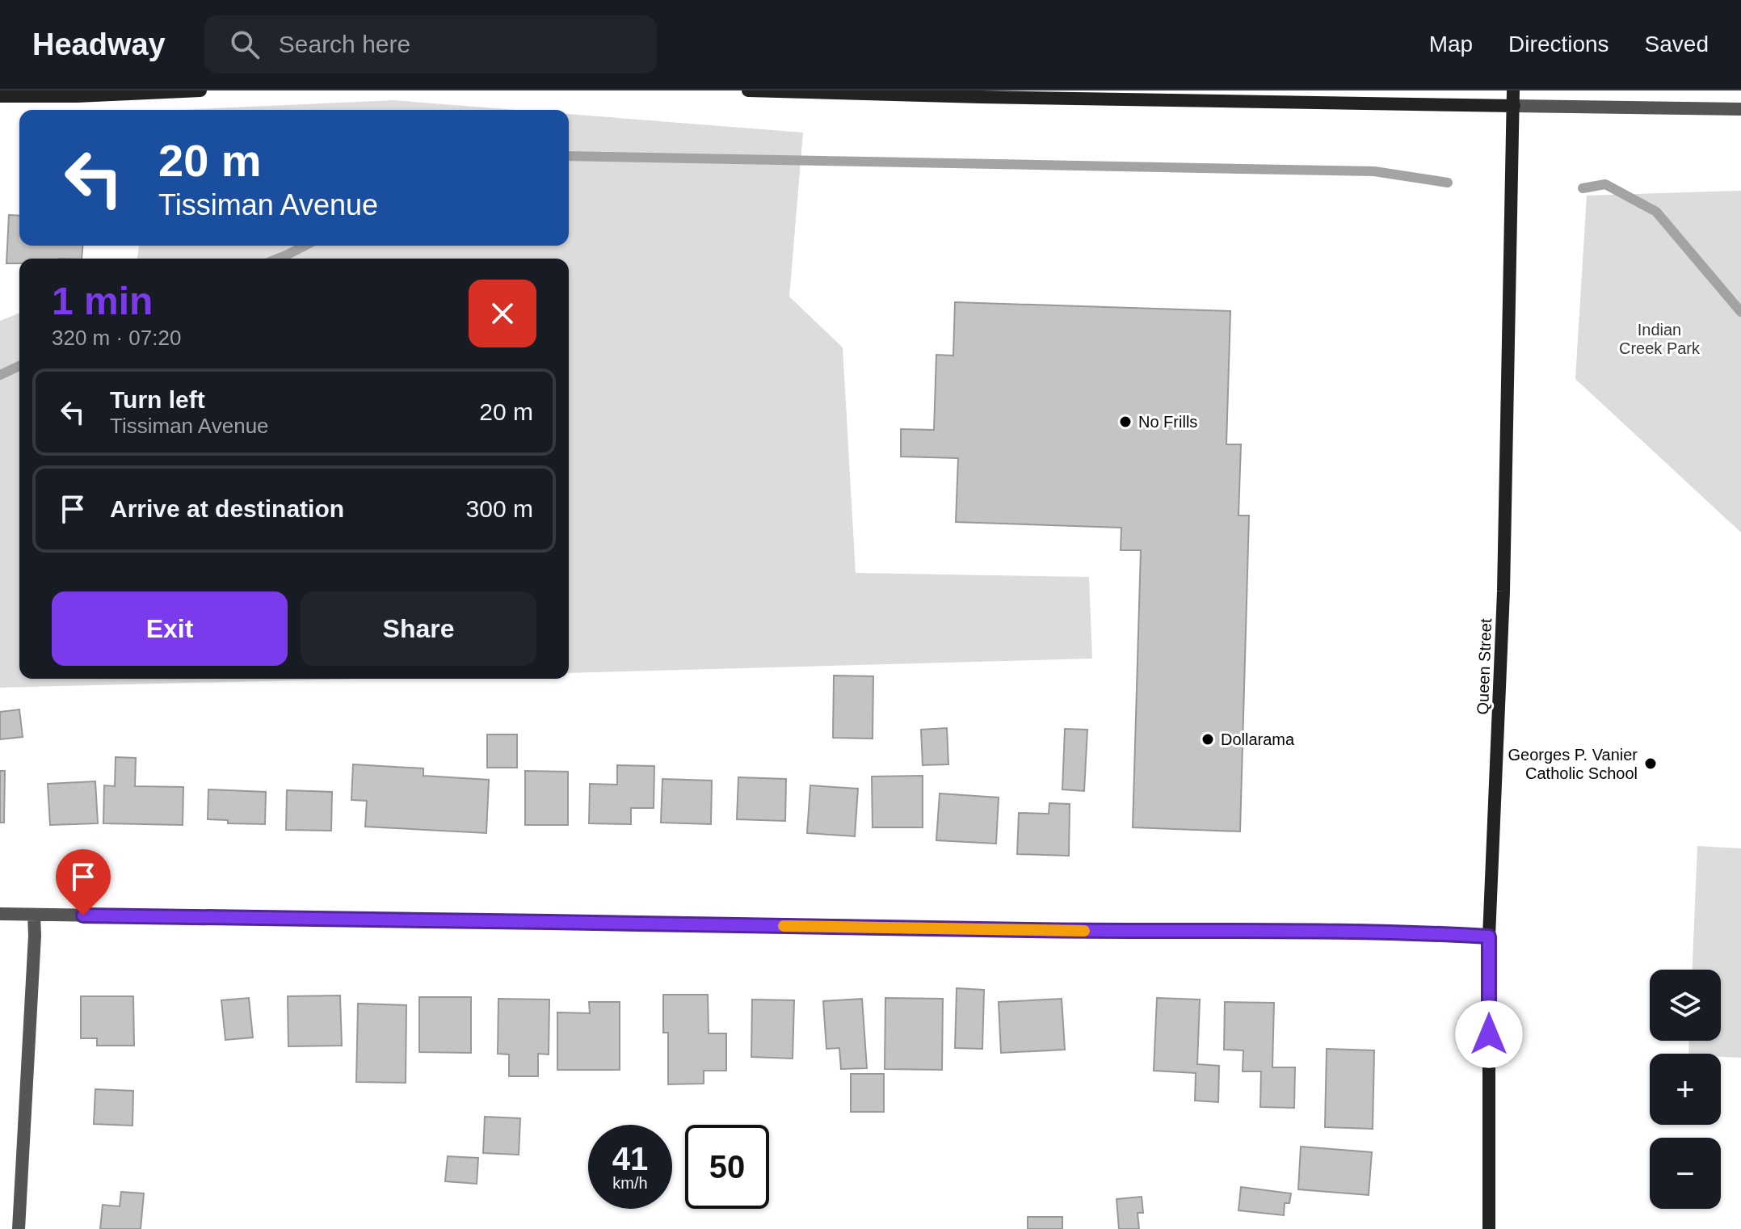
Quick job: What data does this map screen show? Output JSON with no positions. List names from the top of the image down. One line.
{"streets":{"main road":["Queen Street"]},"parks":["Indian Creek Park"],"places":["No Frills","Dollarama","Georges P. Vanier Catholic School"],"page":{"header":"Headway","search":"Search here","nav":["Map","Directions","Saved"],"turn":["20 m","Tissiman Avenue"],"heading":["1 min","320 m · 07:20"],"list":[{"name":"Turn left","note":"Tissiman Avenue","value":"20 m"},{"name":"Arrive at destination","value":"300 m"}],"buttons":["Exit","Share"],"map_buttons":["+","−"],"speed":"41 km/h","limit":"50"}}
